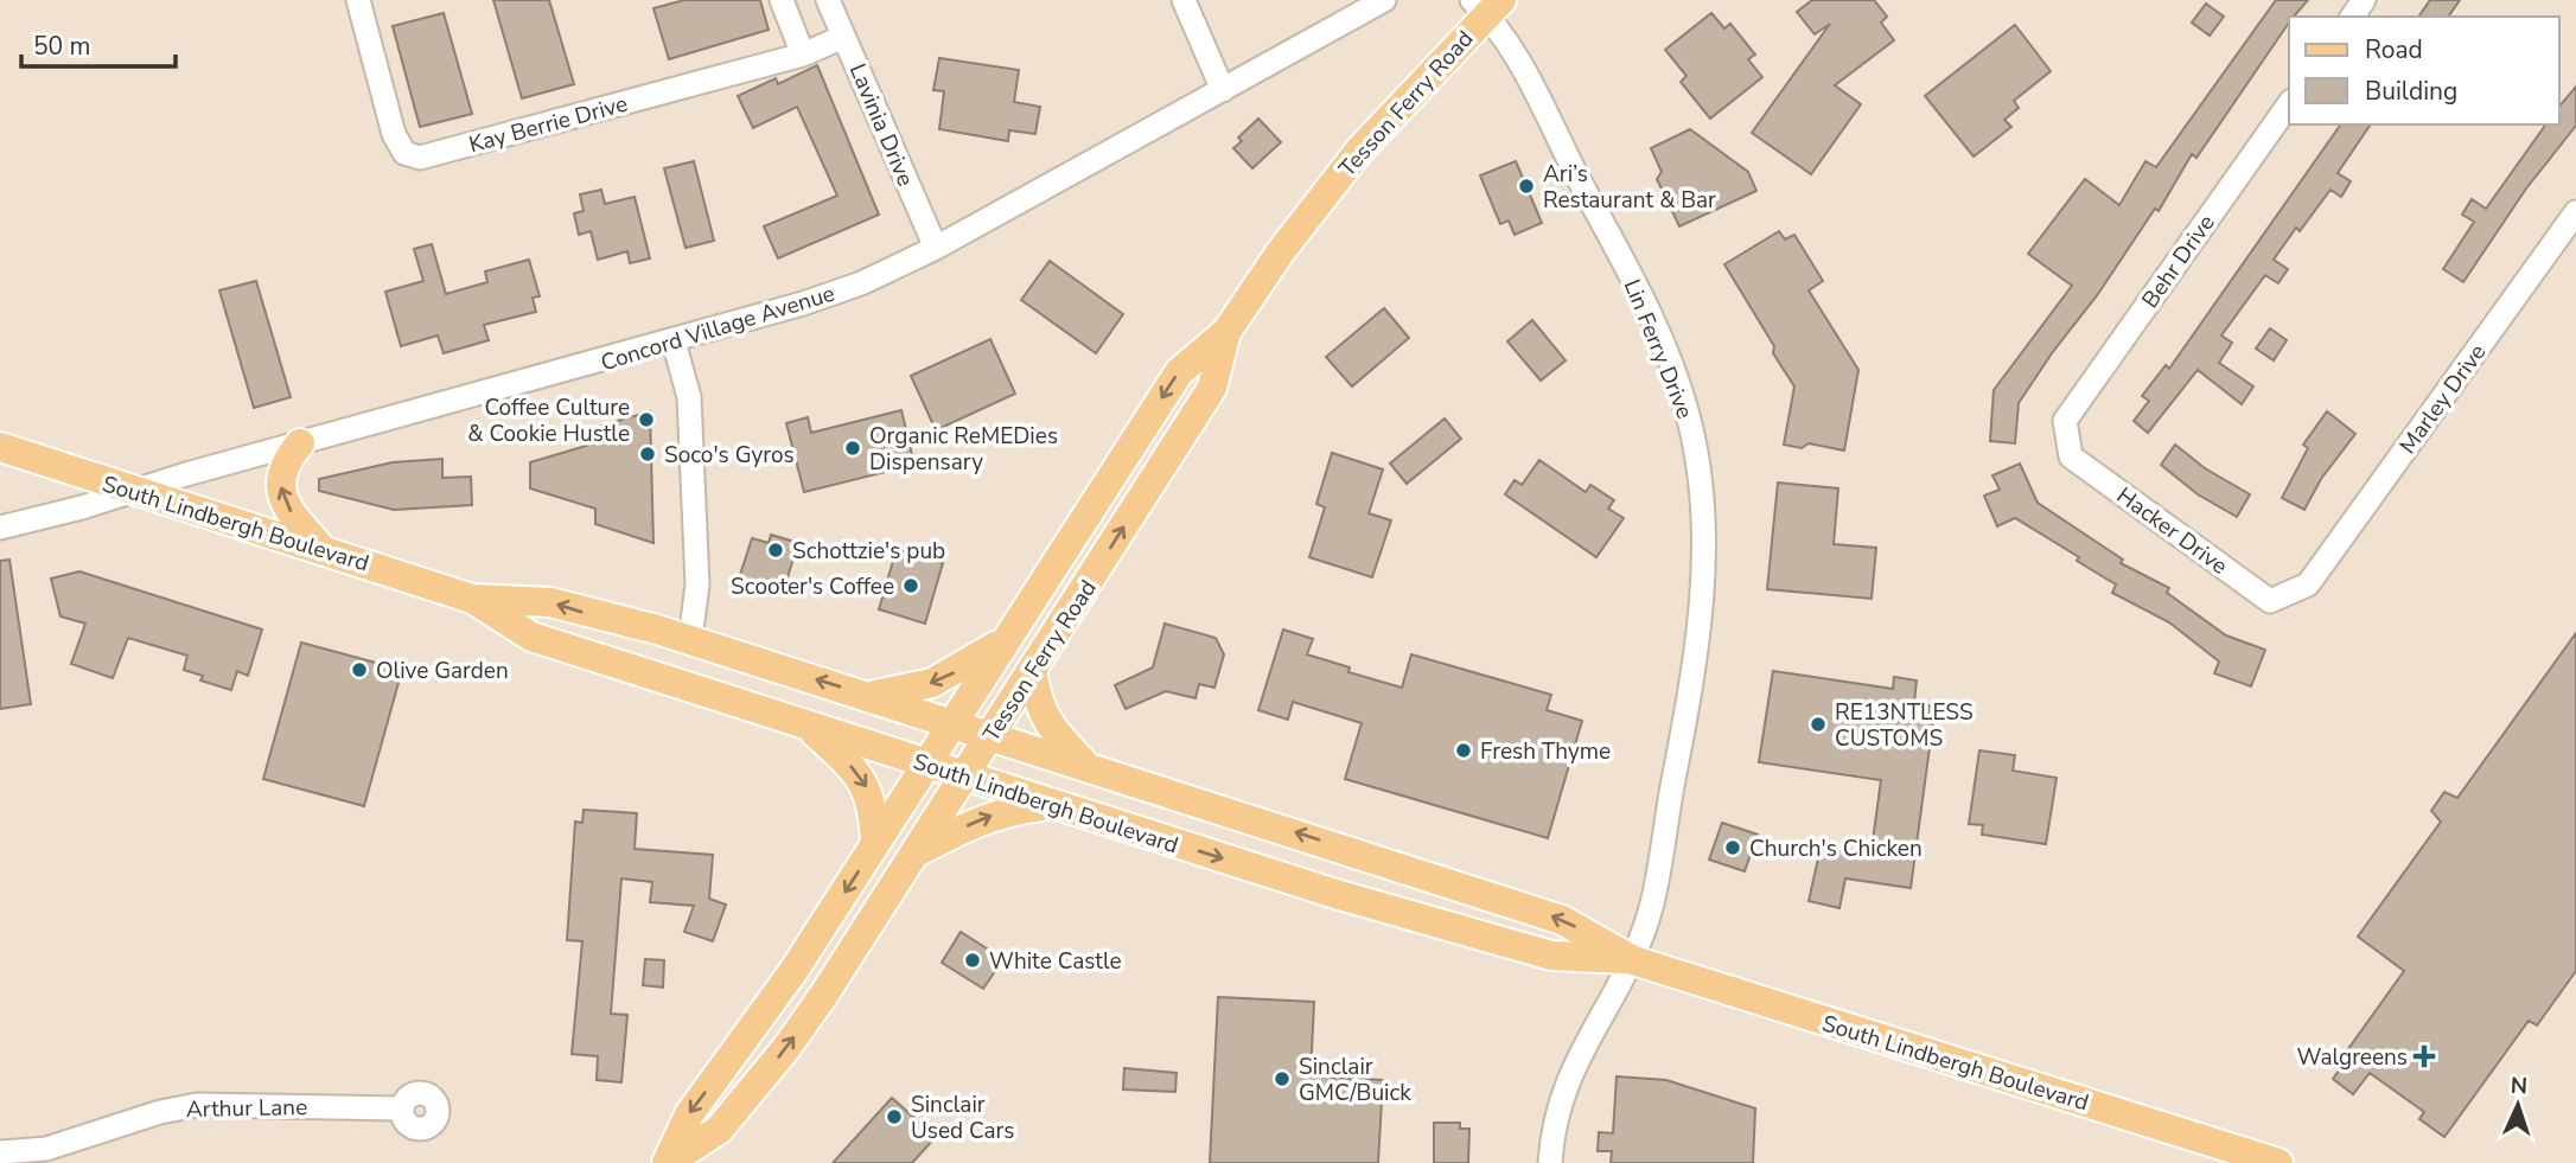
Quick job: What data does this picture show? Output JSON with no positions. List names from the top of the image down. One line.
{"streets":{"main road":["Tesson Ferry Road","South Lindbergh Boulevard"],"street":["Kay Berrie Drive","Lavinia Drive","Behr Drive","Concord Village Avenue","Lin Ferry Drive","Marley Drive","Hacker Drive","Arthur Lane"]},"crossings":[["Tesson Ferry Road","Lin Ferry Drive"],["Tesson Ferry Road","South Lindbergh Boulevard"],["Kay Berrie Drive","Lavinia Drive"],["Lavinia Drive","Concord Village Avenue"],["Behr Drive","Hacker Drive"],["Concord Village Avenue","South Lindbergh Boulevard"],["Lin Ferry Drive","South Lindbergh Boulevard"],["Marley Drive","Hacker Drive"]],"places":{"other":["Ari’s Restaurant & Bar","Coffee Culture & Cookie Hustle","Organic ReMEDies Dispensary","Soco's Gyros","Schottzie's pub","Scooter's Coffee","Olive Garden","RE13NTLESS CUSTOMS","Fresh Thyme","Church's Chicken","White Castle","Sinclair GMC/Buick","Sinclair Used Cars"],"health":["Walgreens"]},"legend":["Road","Building"],"scale_bar":"50 m","north":"top"}
